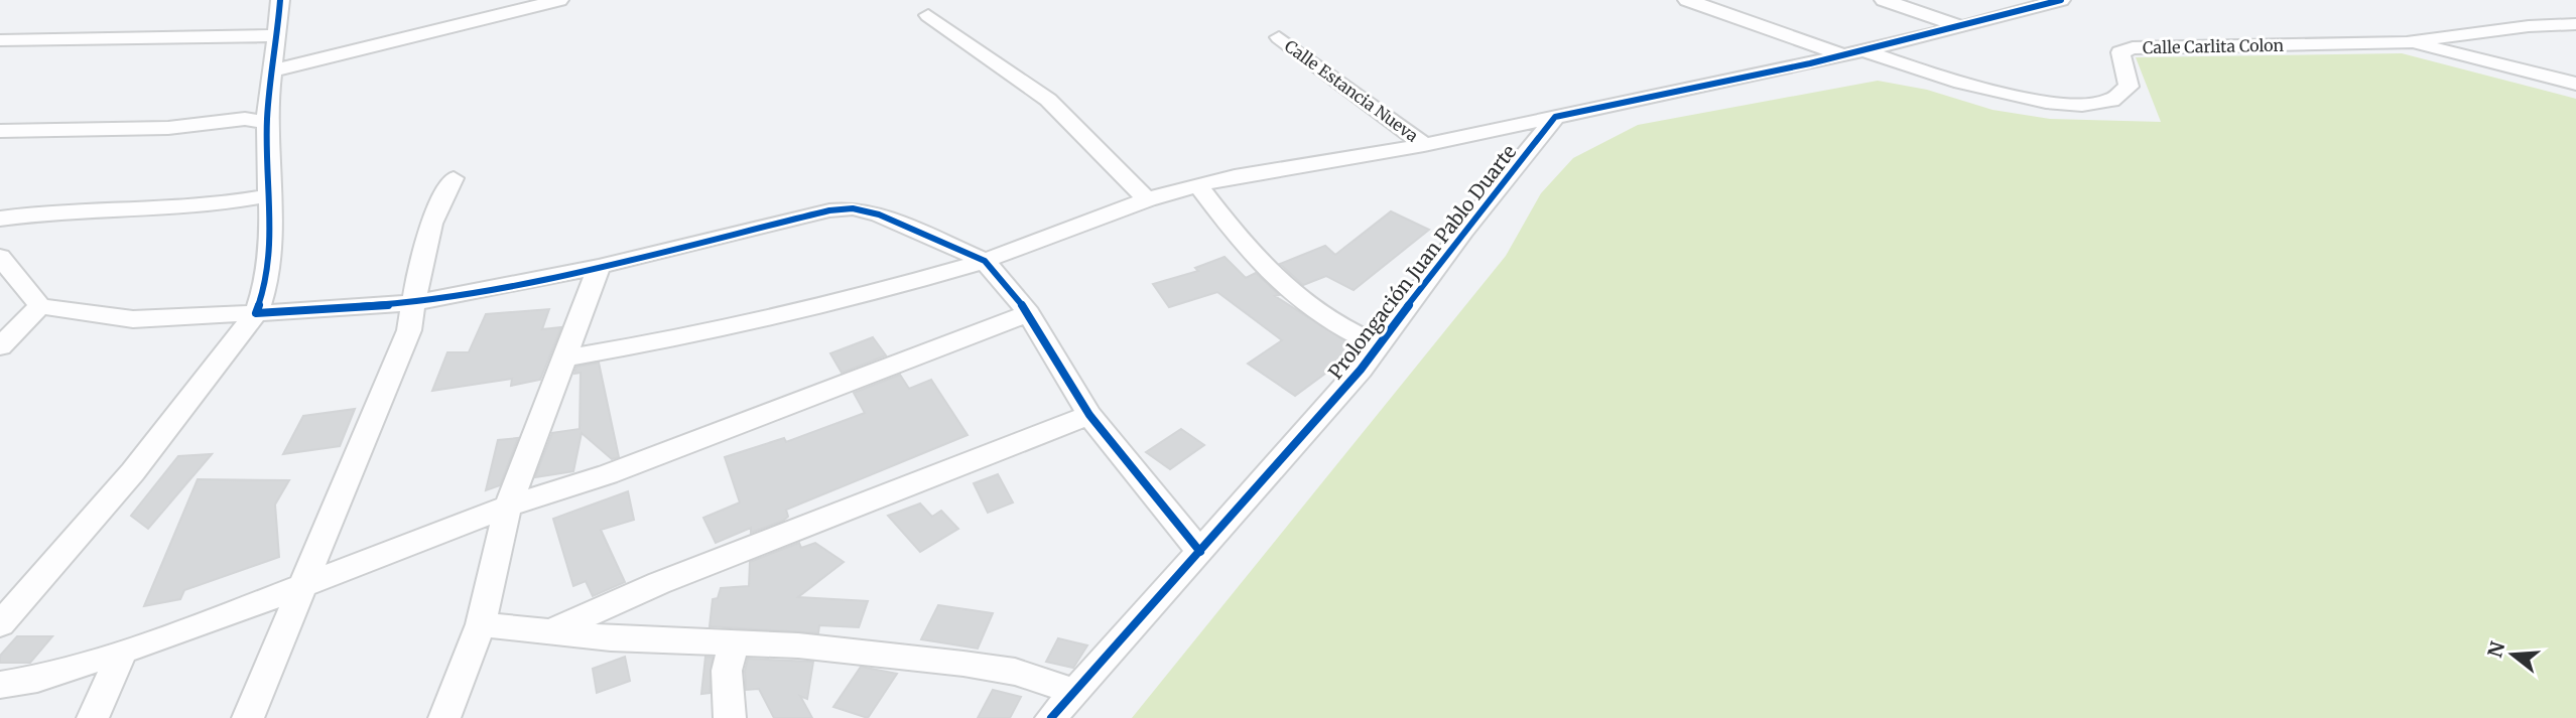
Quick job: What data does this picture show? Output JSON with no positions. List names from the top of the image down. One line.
{"streets":{"street":["Calle Carlita Colon","Calle Estancia Nueva","Prolongación Juan Pablo Duarte"]},"north":"left"}
